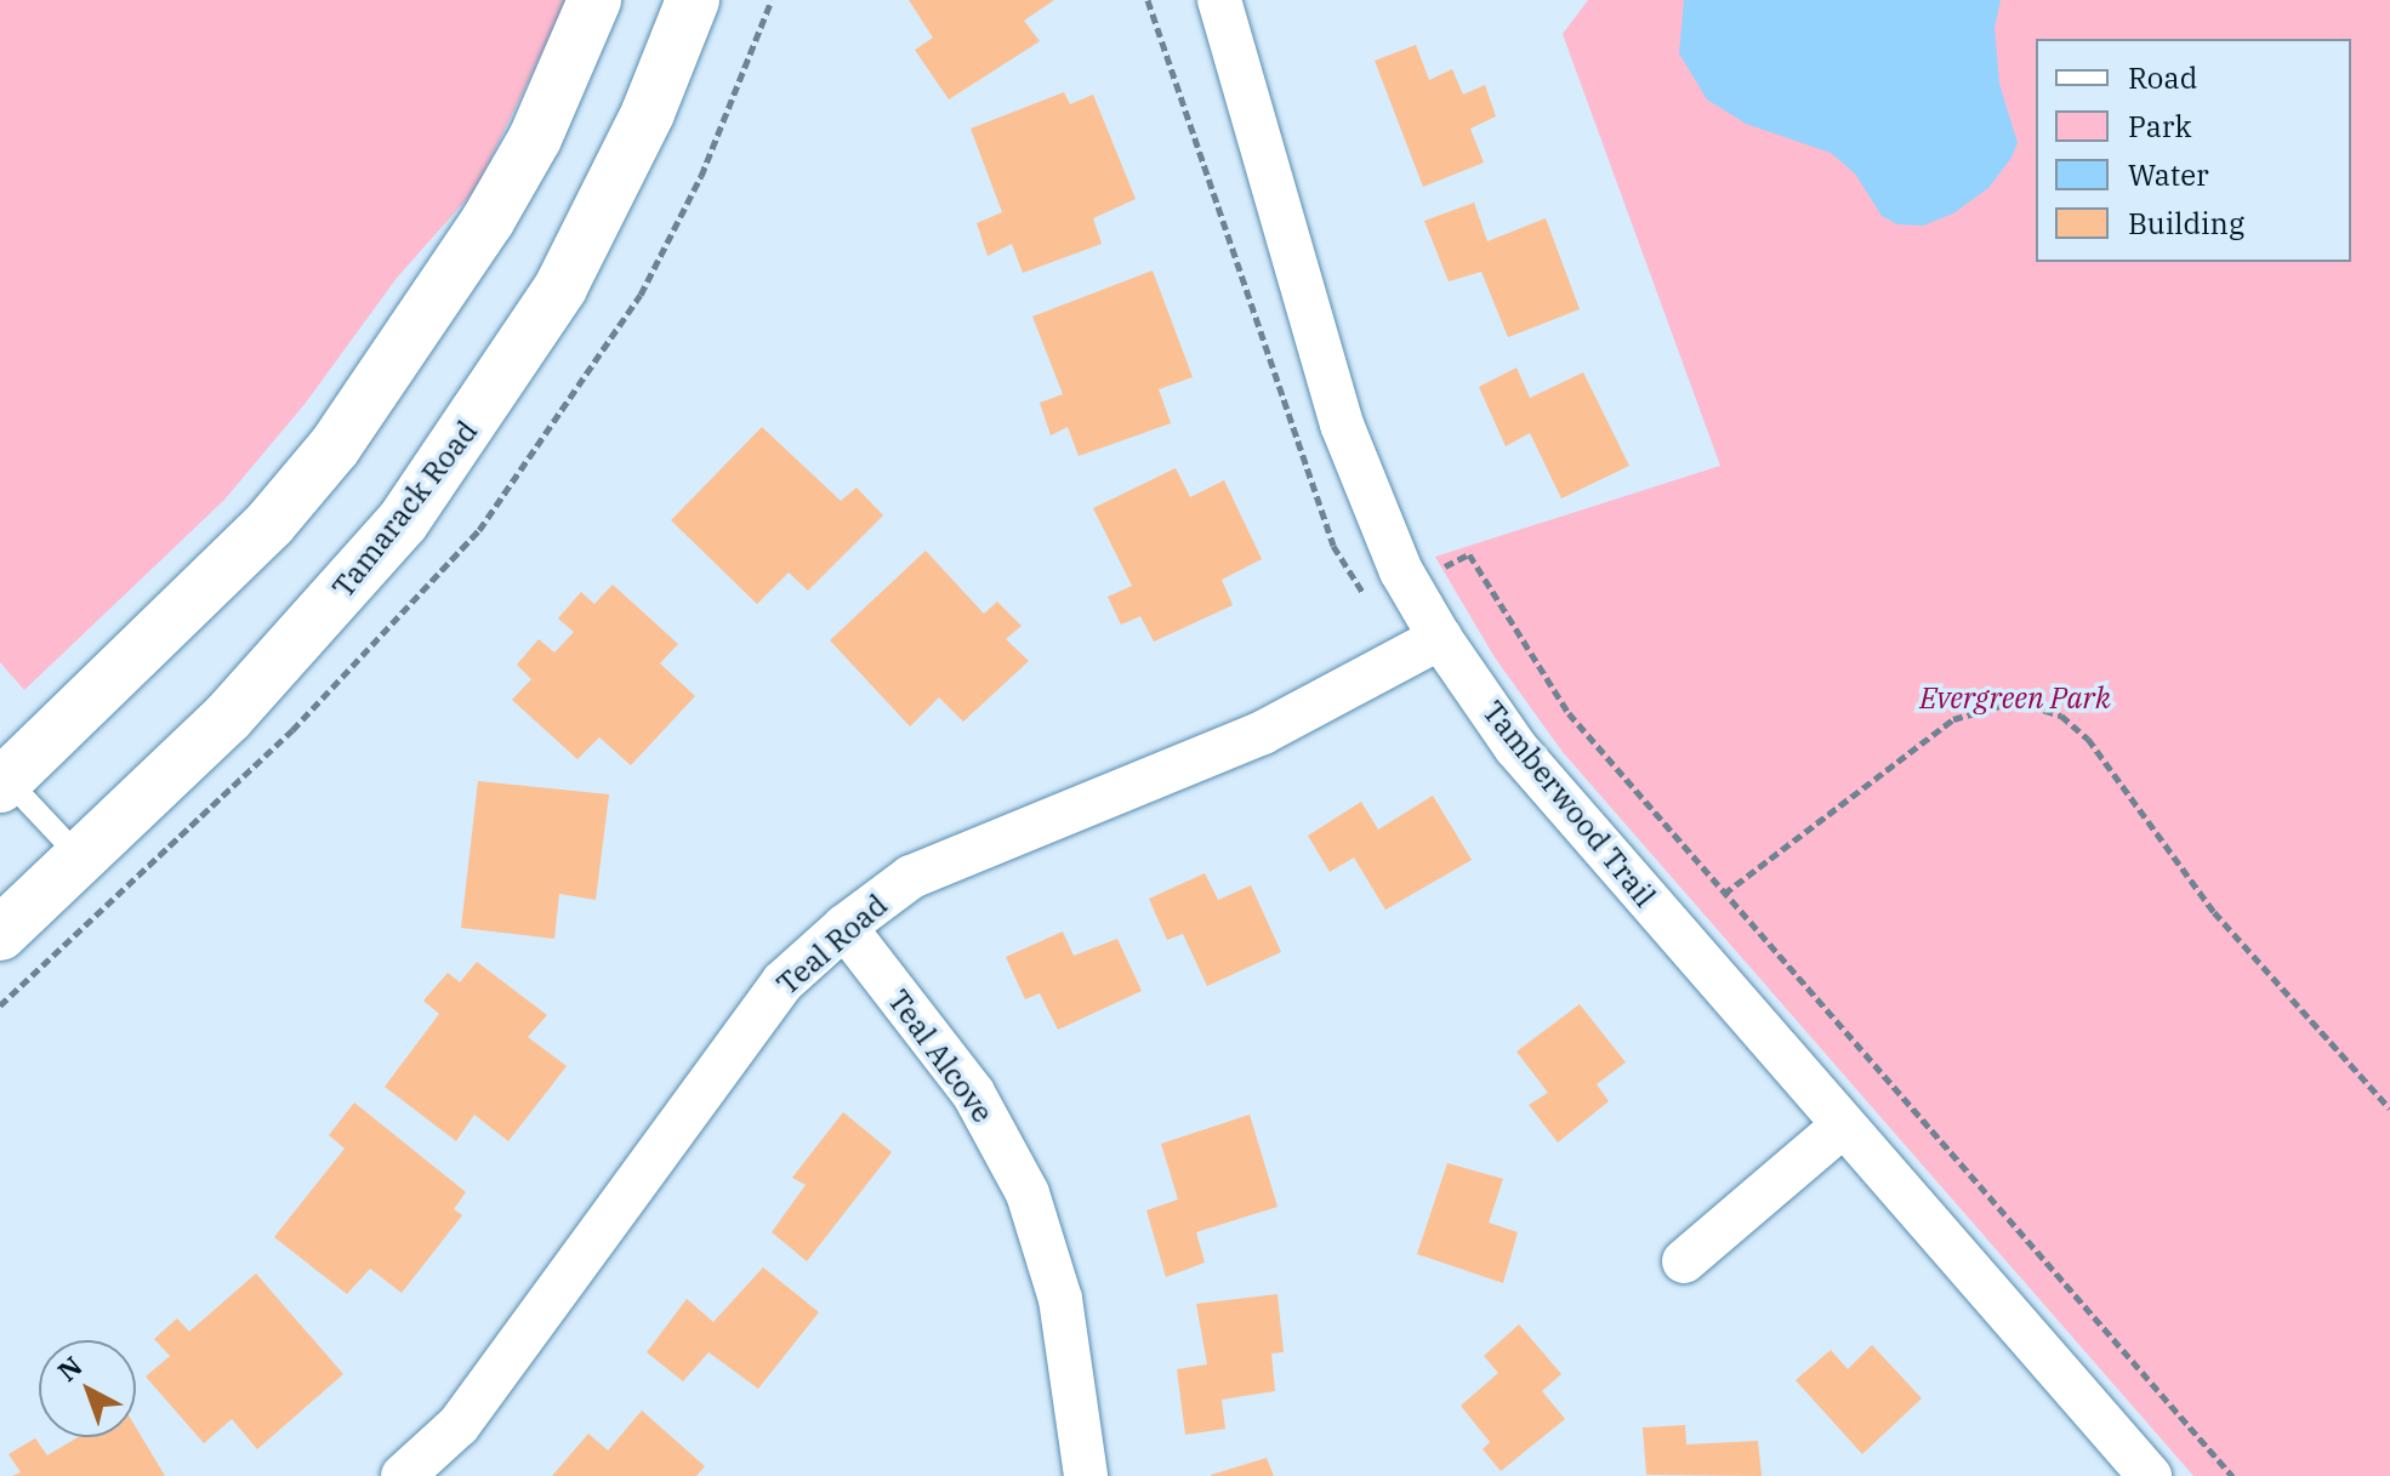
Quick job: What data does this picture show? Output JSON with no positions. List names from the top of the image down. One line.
{"streets":{"street":["Tamarack Road","Tamberwood Trail","Teal Road","Teal Alcove"]},"crossings":[["Tamberwood Trail","Teal Road"],["Teal Road","Teal Alcove"]],"parks":["Evergreen Park"],"legend":["Road","Park","Water","Building"],"north":"top left"}
